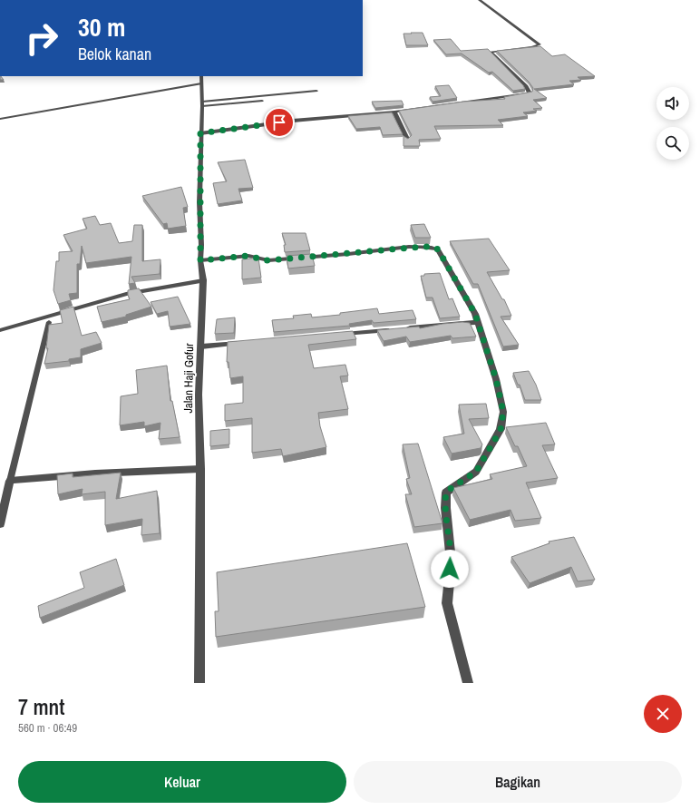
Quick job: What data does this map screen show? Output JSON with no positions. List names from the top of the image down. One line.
{"streets":{"street":["Jalan Haji Gofur"]},"page":{"turn":["30 m","Belok kanan"],"heading":["7 mnt","560 m · 06:49"],"buttons":["Keluar","Bagikan"]}}
